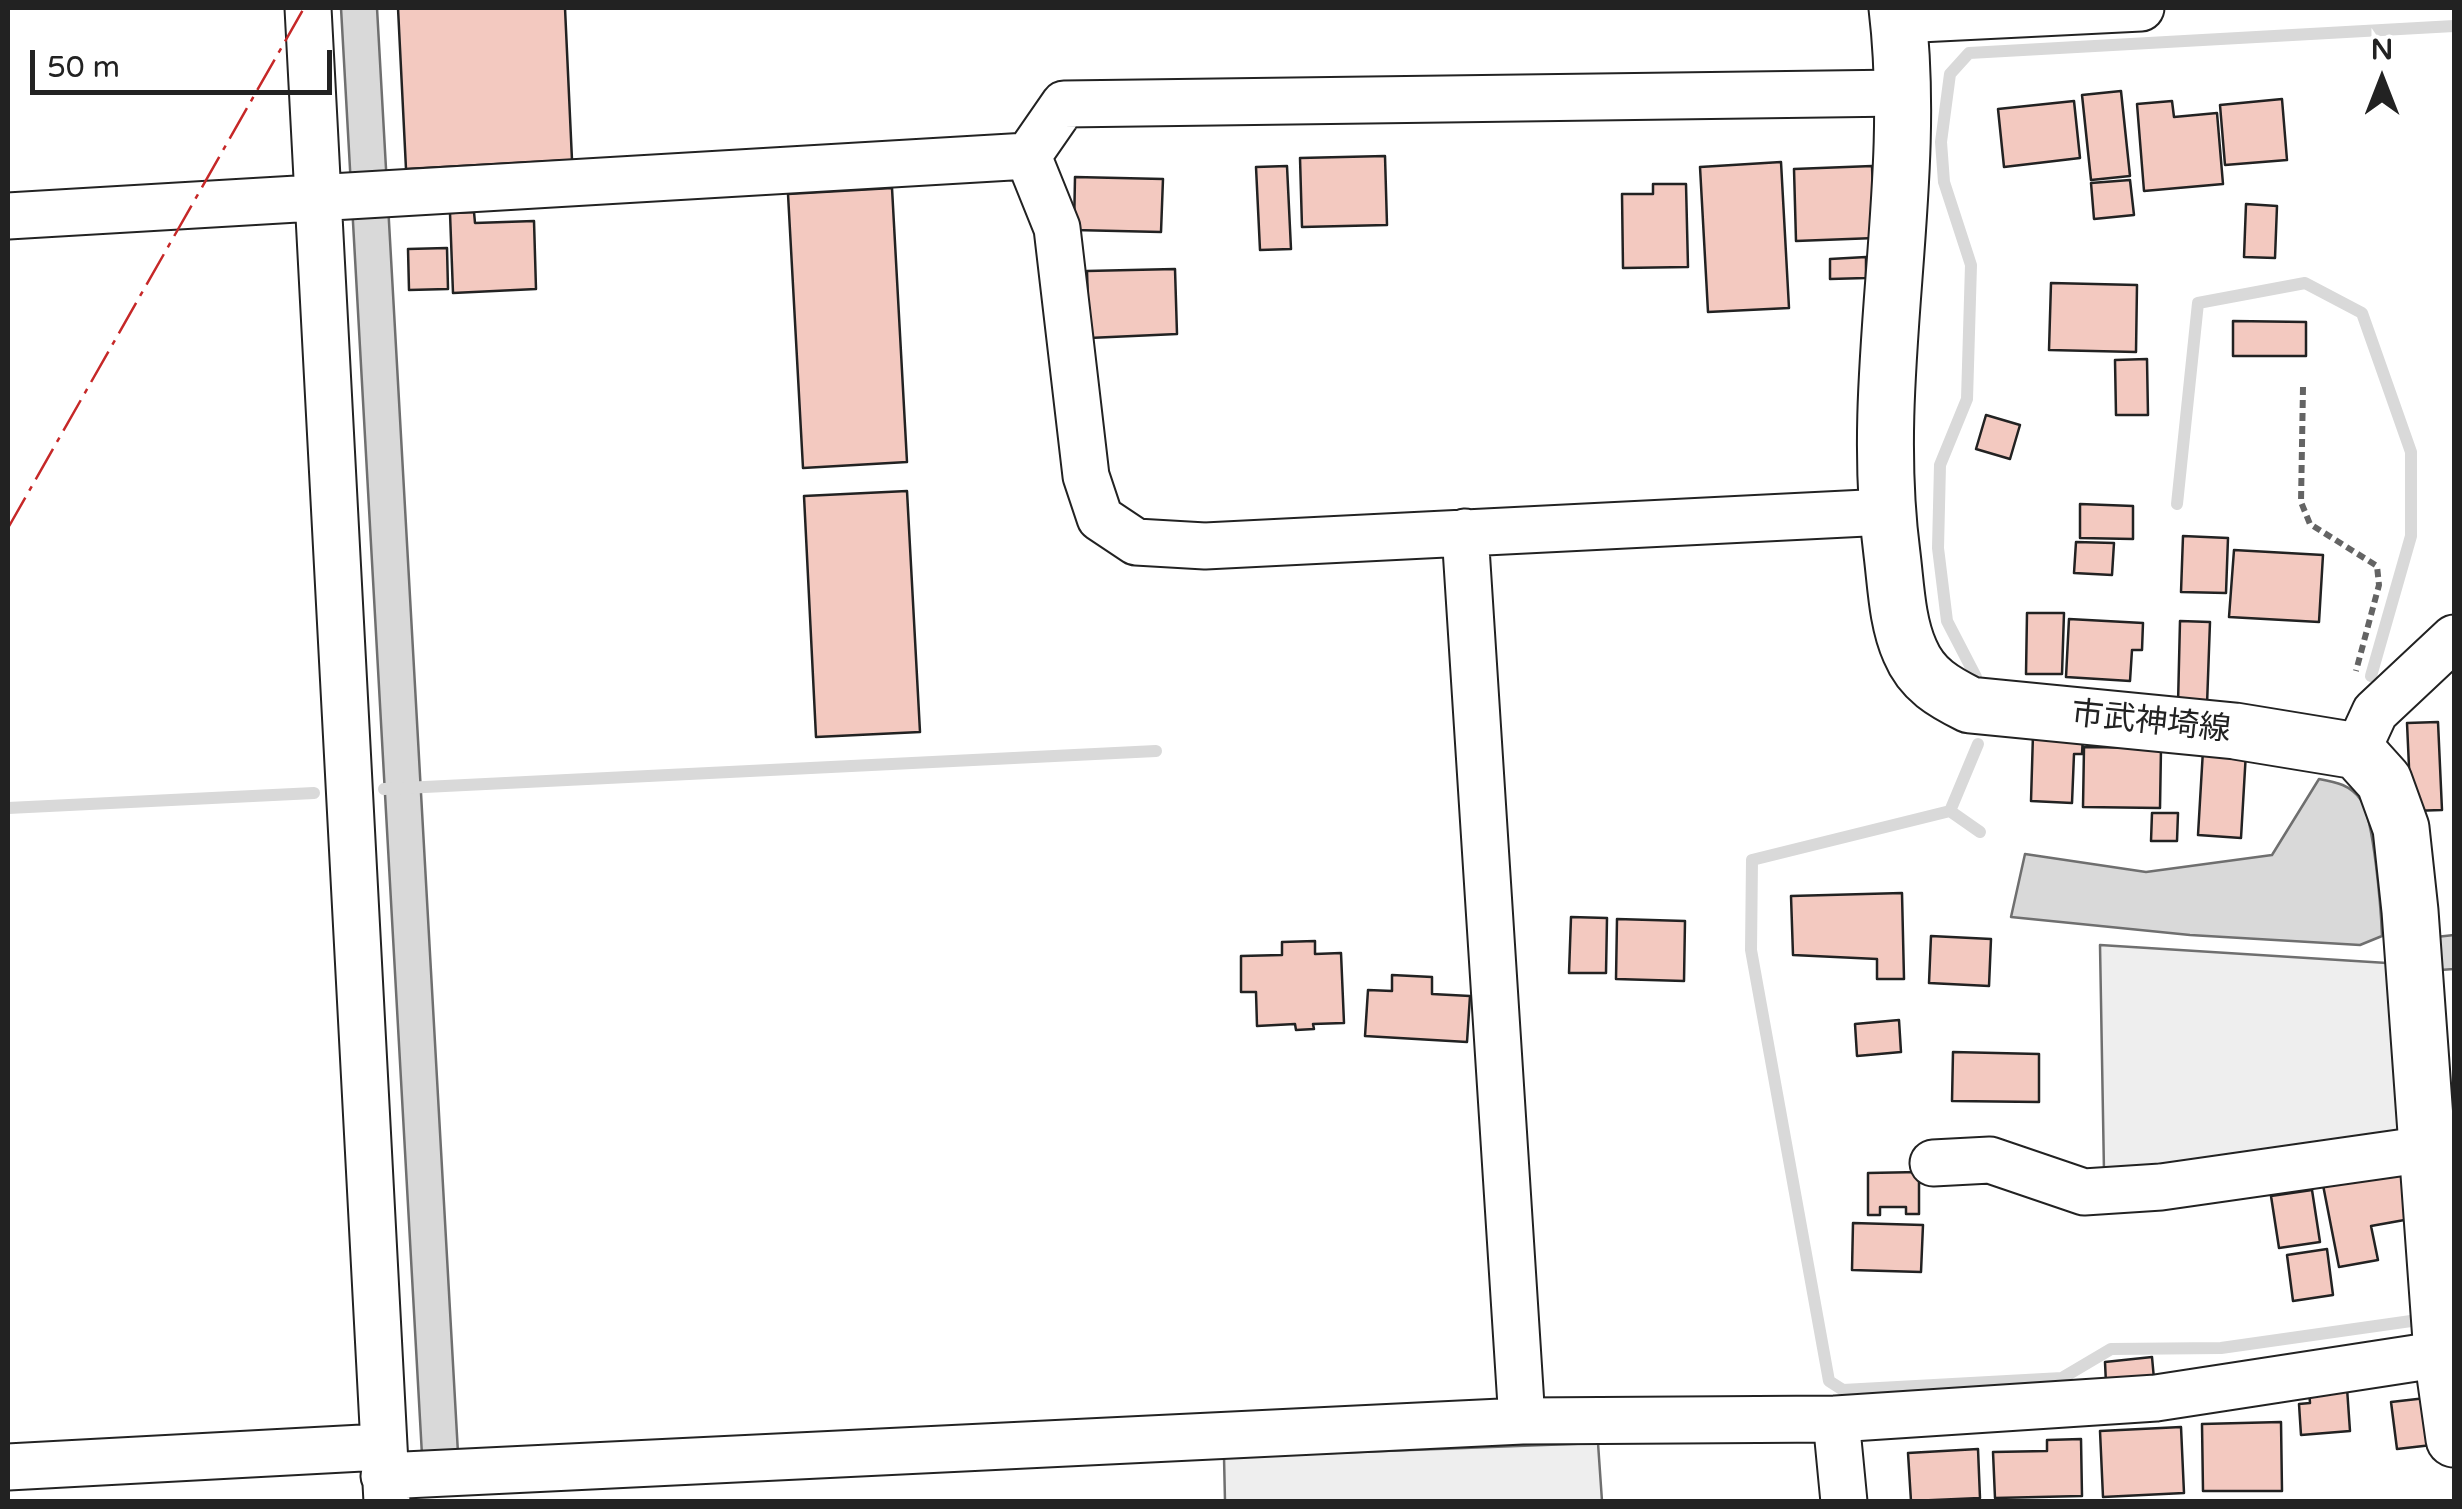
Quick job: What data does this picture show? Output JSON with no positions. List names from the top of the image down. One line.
{"streets":{"main road":["市武神埼線"]},"scale_bar":"50 m","north":"top"}
